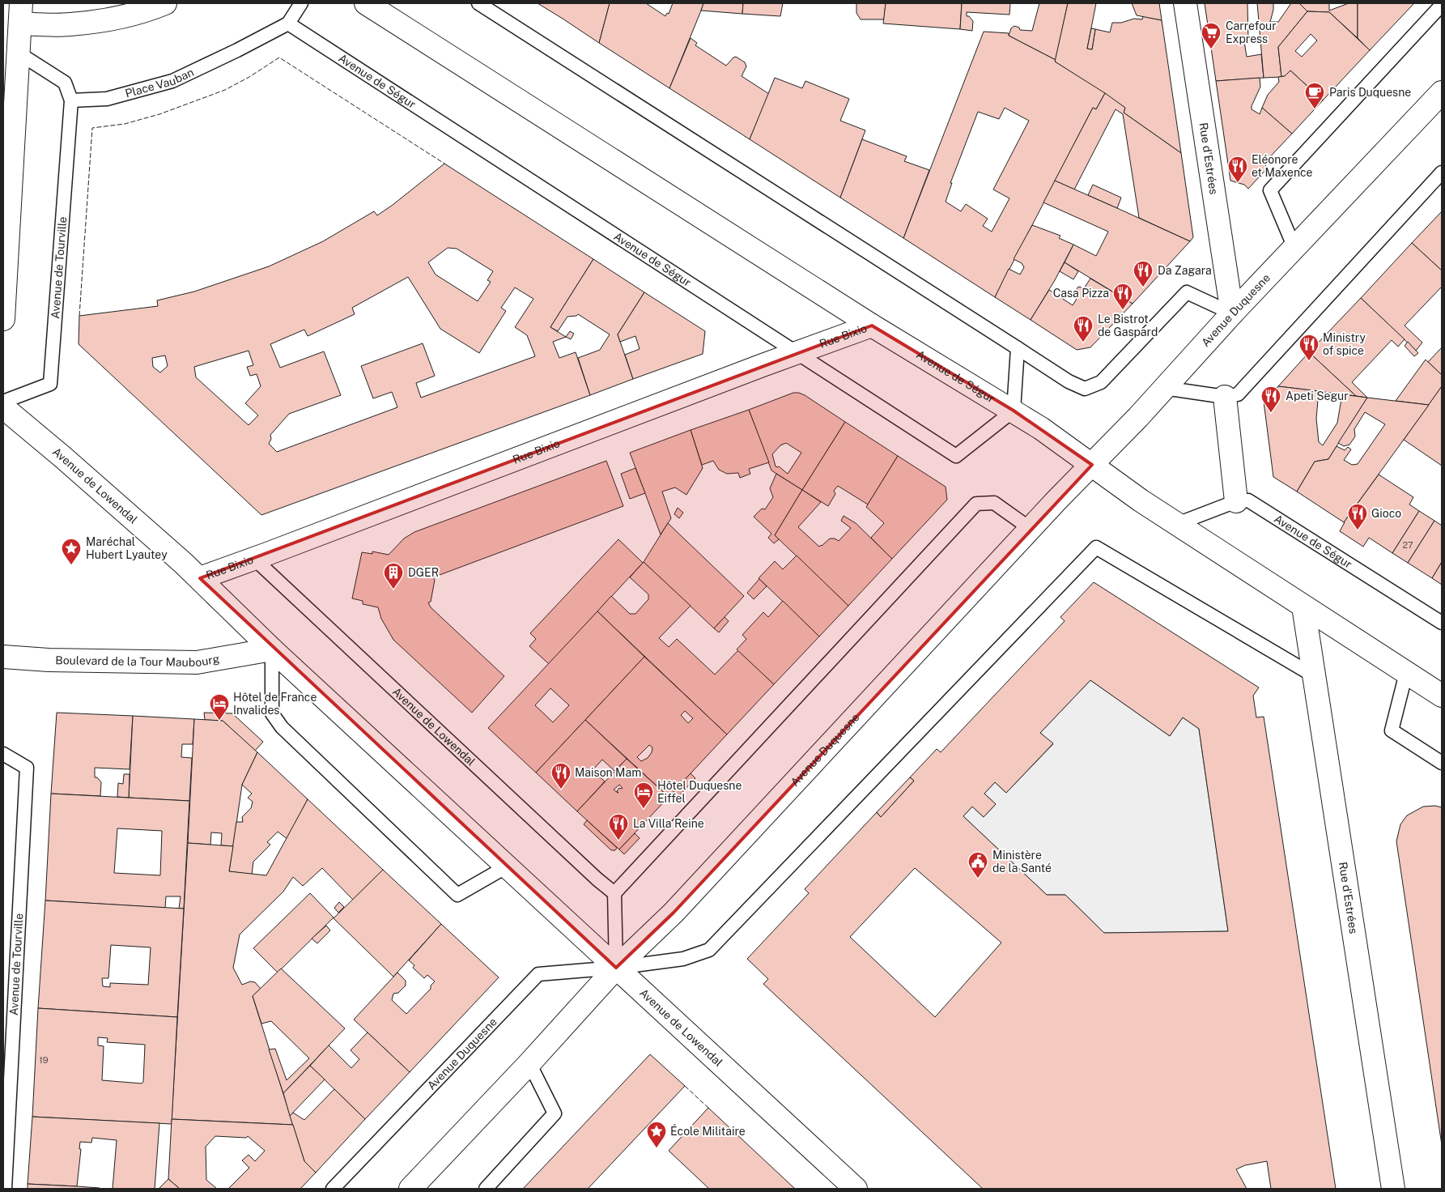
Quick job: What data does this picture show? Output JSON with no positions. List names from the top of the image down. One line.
{"streets":{"street":["Avenue de Ségur","Rue d'Estrées","Avenue Duquesne","Rue Bixio","Avenue de Lowendal","Boulevard de la Tour Maubourg"],"lane":["Place Vauban","Avenue de Tourville"]},"crossings":[["Avenue de Ségur","Place Vauban"],["Avenue de Ségur","Rue d'Estrées"],["Avenue de Ségur","Avenue Duquesne"],["Avenue de Ségur","Rue Bixio"],["Place Vauban","Avenue de Tourville"],["Rue d'Estrées","Avenue Duquesne"],["Avenue Duquesne","Avenue de Lowendal"],["Rue Bixio","Avenue de Lowendal"],["Avenue de Lowendal","Boulevard de la Tour Maubourg"]],"places":{"supermarket":["Carrefour Express"],"cafe":["Paris Duquesne"],"restaurant":["Eléonore et Maxence","Da Zagara","Casa Pizza","Le Bistrot de Gaspard","Ministry of spice","Apeti Segur","Gioco","Maison Mam","La Villa Reine"],"place":["Maréchal Hubert Lyautey","École Militaire"],"building":["DGER"],"hotel":["Hôtel de France Invalides","Hôtel Duquesne Eiffel"],"public building":["Ministère de la Santé"]},"house_numbers":["27","19"]}
